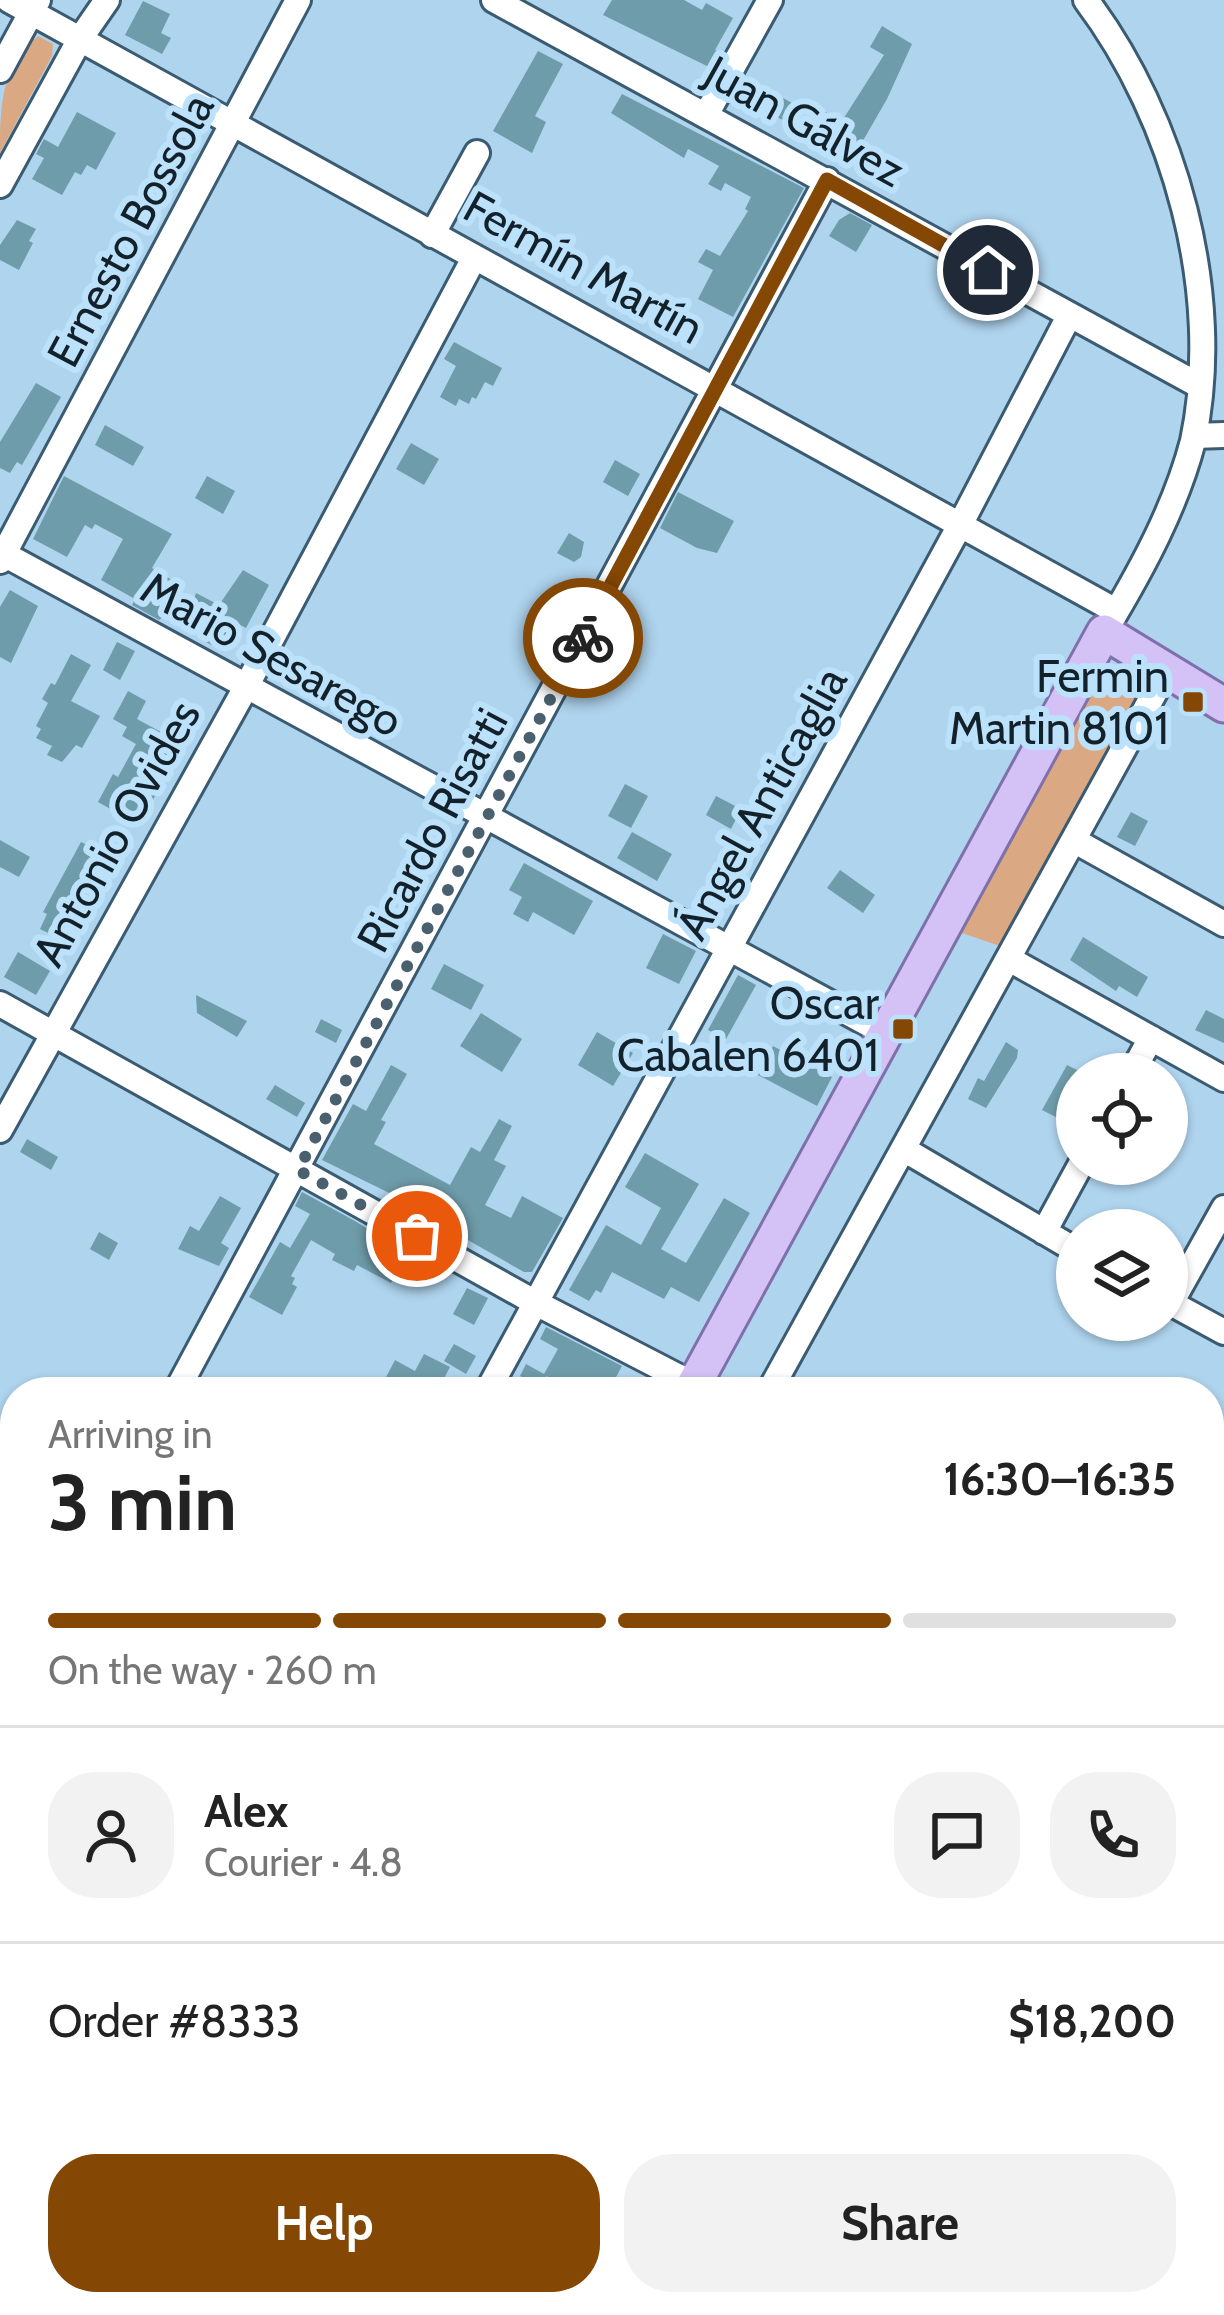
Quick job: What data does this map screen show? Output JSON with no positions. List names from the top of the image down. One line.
{"streets":{"main road":["Fermín Martín"],"street":["Juan Gálvez","Ernesto Bossola","Mario Sesarego","Ángel Anticaglia","Ricardo Risatti","Antonio Ovides"]},"crossings":[["Juan Gálvez","Ángel Anticaglia"],["Juan Gálvez","Ricardo Risatti"],["Ernesto Bossola","Fermín Martín"],["Ernesto Bossola","Mario Sesarego"],["Fermín Martín","Ángel Anticaglia"],["Fermín Martín","Ricardo Risatti"],["Fermín Martín","Antonio Ovides"],["Mario Sesarego","Ángel Anticaglia"],["Mario Sesarego","Ricardo Risatti"],["Mario Sesarego","Antonio Ovides"]],"places":{"transit":["Fermin Martin 8101","Oscar Cabalen 6401"]},"page":{"heading":["3 min","Arriving in","16:30–16:35"],"panel":["Alex","Courier · 4.8","Order #8333","$18,200"],"bar":"On the way · 260 m","buttons":["Help","Share"]}}
